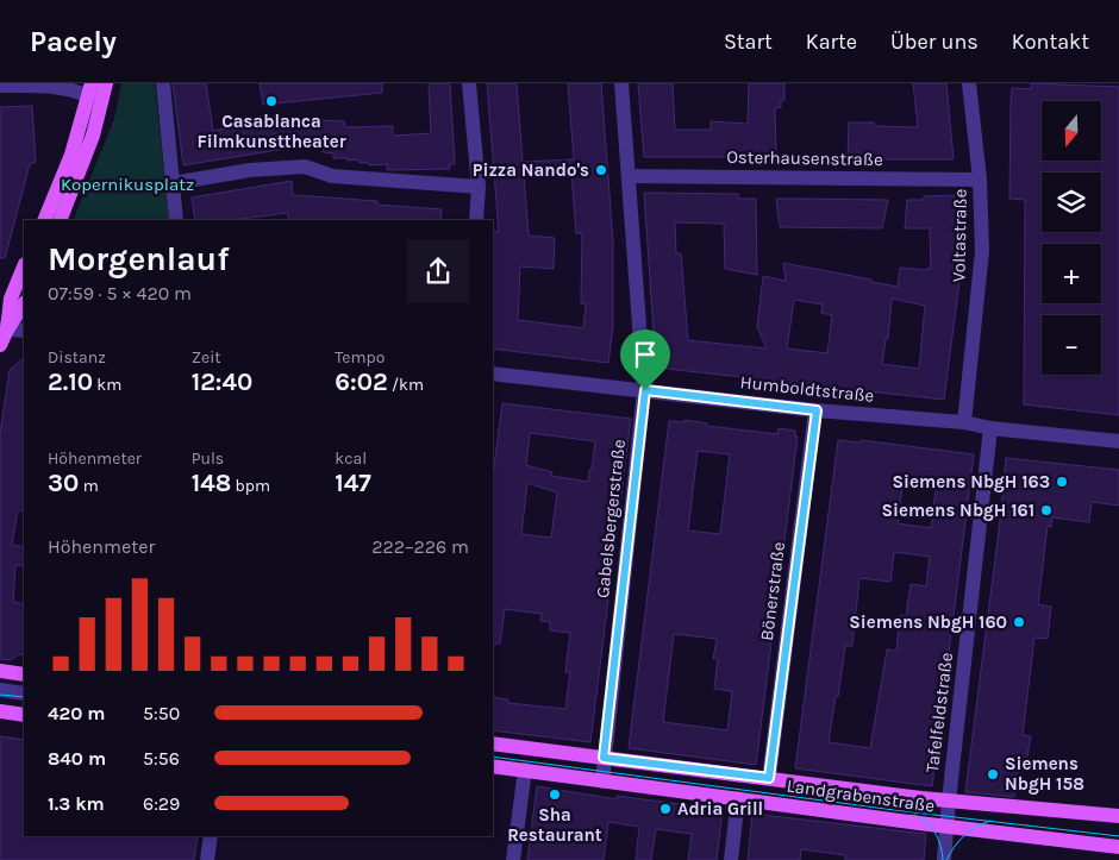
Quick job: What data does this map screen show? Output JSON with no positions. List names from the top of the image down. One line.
{"streets":{"main road":["Landgrabenstraße"],"street":["Osterhausenstraße","Voltastraße","Humboldtstraße","Gabelsbergerstraße","Bönerstraße","Tafelfeldstraße"]},"crossings":[["Osterhausenstraße","Voltastraße"],["Osterhausenstraße","Gabelsbergerstraße"],["Voltastraße","Humboldtstraße"],["Humboldtstraße","Gabelsbergerstraße"],["Humboldtstraße","Bönerstraße"],["Humboldtstraße","Tafelfeldstraße"],["Gabelsbergerstraße","Landgrabenstraße"],["Bönerstraße","Landgrabenstraße"],["Tafelfeldstraße","Landgrabenstraße"]],"parks":["Kopernikusplatz"],"places":["Casablanca Filmkunsttheater","Pizza Nando's","Siemens NbgH 163","Siemens NbgH 161","Siemens NbgH 160","Siemens NbgH 158","Sha Restaurant","Adria Grill"],"north":"bottom","page":{"header":"Pacely","nav":["Start","Karte","Über uns","Kontakt"],"map_buttons":["+","−"],"heading":["Morgenlauf","07:59 · 5 × 420 m"],"stats":[["Distanz","2.10 km"],["Zeit","12:40"],["Tempo","6:02 /km"],["Höhenmeter","30 m"],["Puls","148 bpm"],["kcal","147"]],"chart":["Höhenmeter","222–226 m"],"list":[{"name":"420 m","note":"5:50"},{"name":"840 m","note":"5:56"},{"name":"1.3 km","note":"6:29"}]}}
